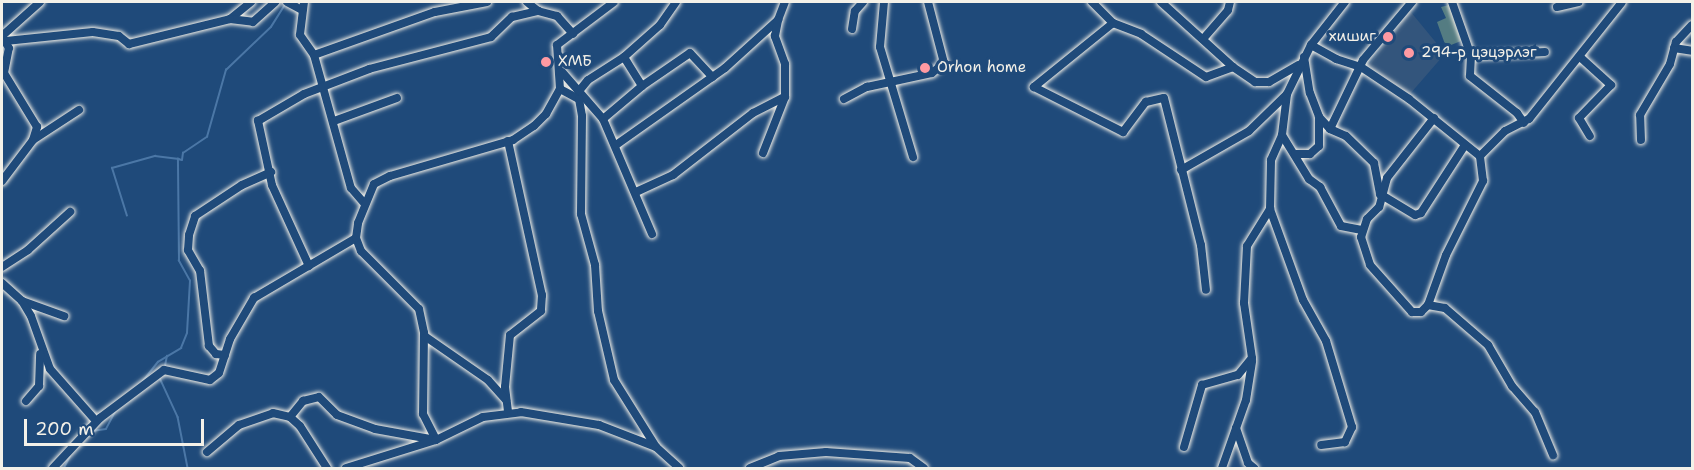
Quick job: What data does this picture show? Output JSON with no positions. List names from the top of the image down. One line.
{"places":["хишиг","294-р цэцэрлэг","ХМБ","Orhon home"],"scale_bar":"200 m"}
